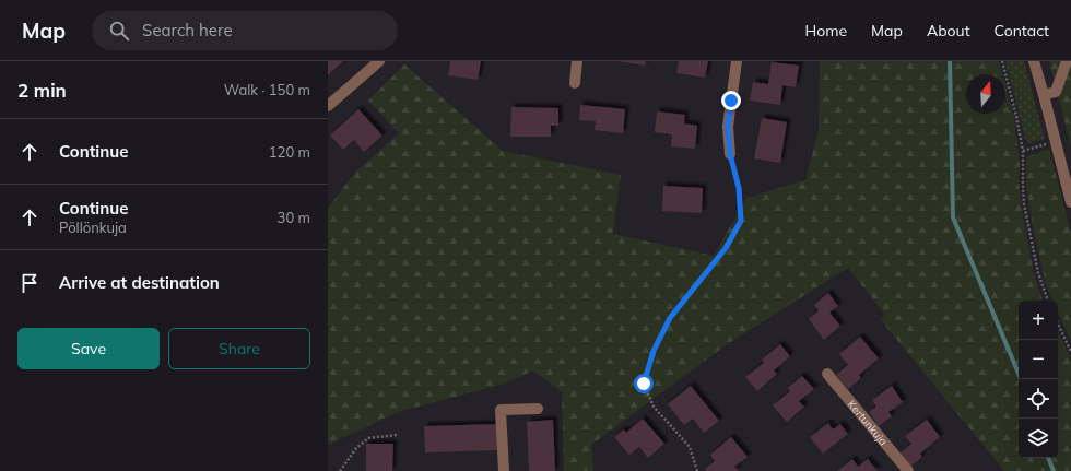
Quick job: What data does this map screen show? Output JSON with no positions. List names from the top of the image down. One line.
{"streets":{"street":["Kertunkuja"]},"north":"top","page":{"header":"Map","search":"Search here","nav":["Home","Map","About","Contact"],"heading":["2 min","Walk · 150 m"],"list":[["Continue","120 m"],["Continue","Pöllönkuja","30 m"],"Arrive at destination"],"map_buttons":["+","−"],"buttons":["Save","Share"]}}
